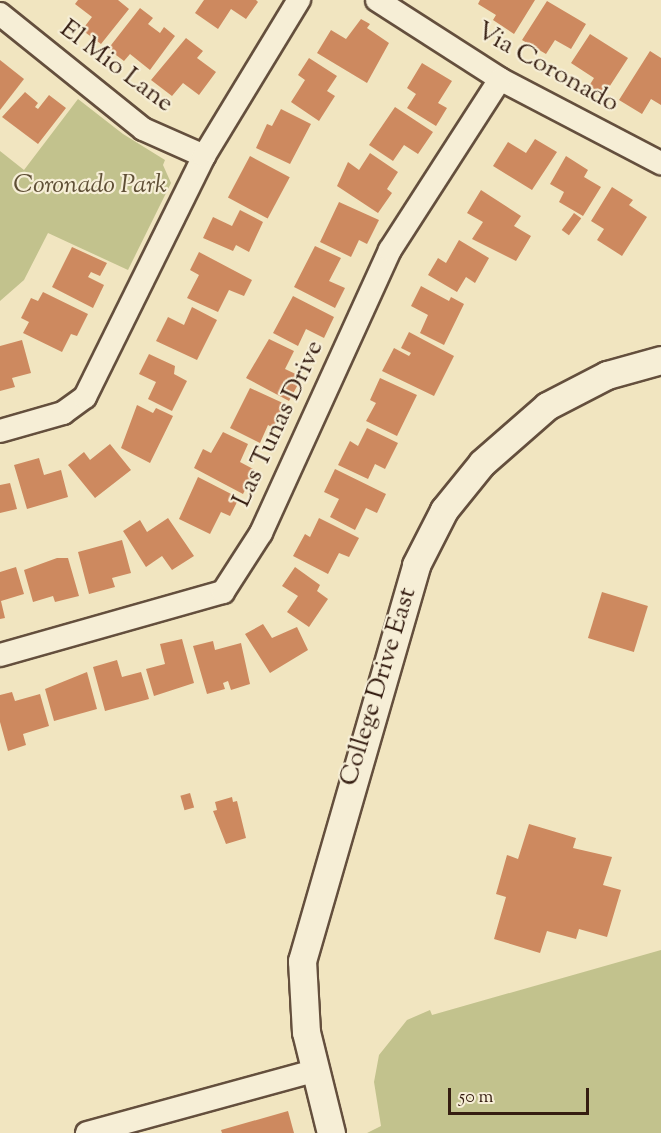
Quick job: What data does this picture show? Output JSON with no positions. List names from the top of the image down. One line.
{"streets":{"street":["El Mio Lane","Via Coronado","Las Tunas Drive","College Drive East"]},"crossings":[["Via Coronado","Las Tunas Drive"]],"parks":["Coronado Park"],"scale_bar":"50 m"}
